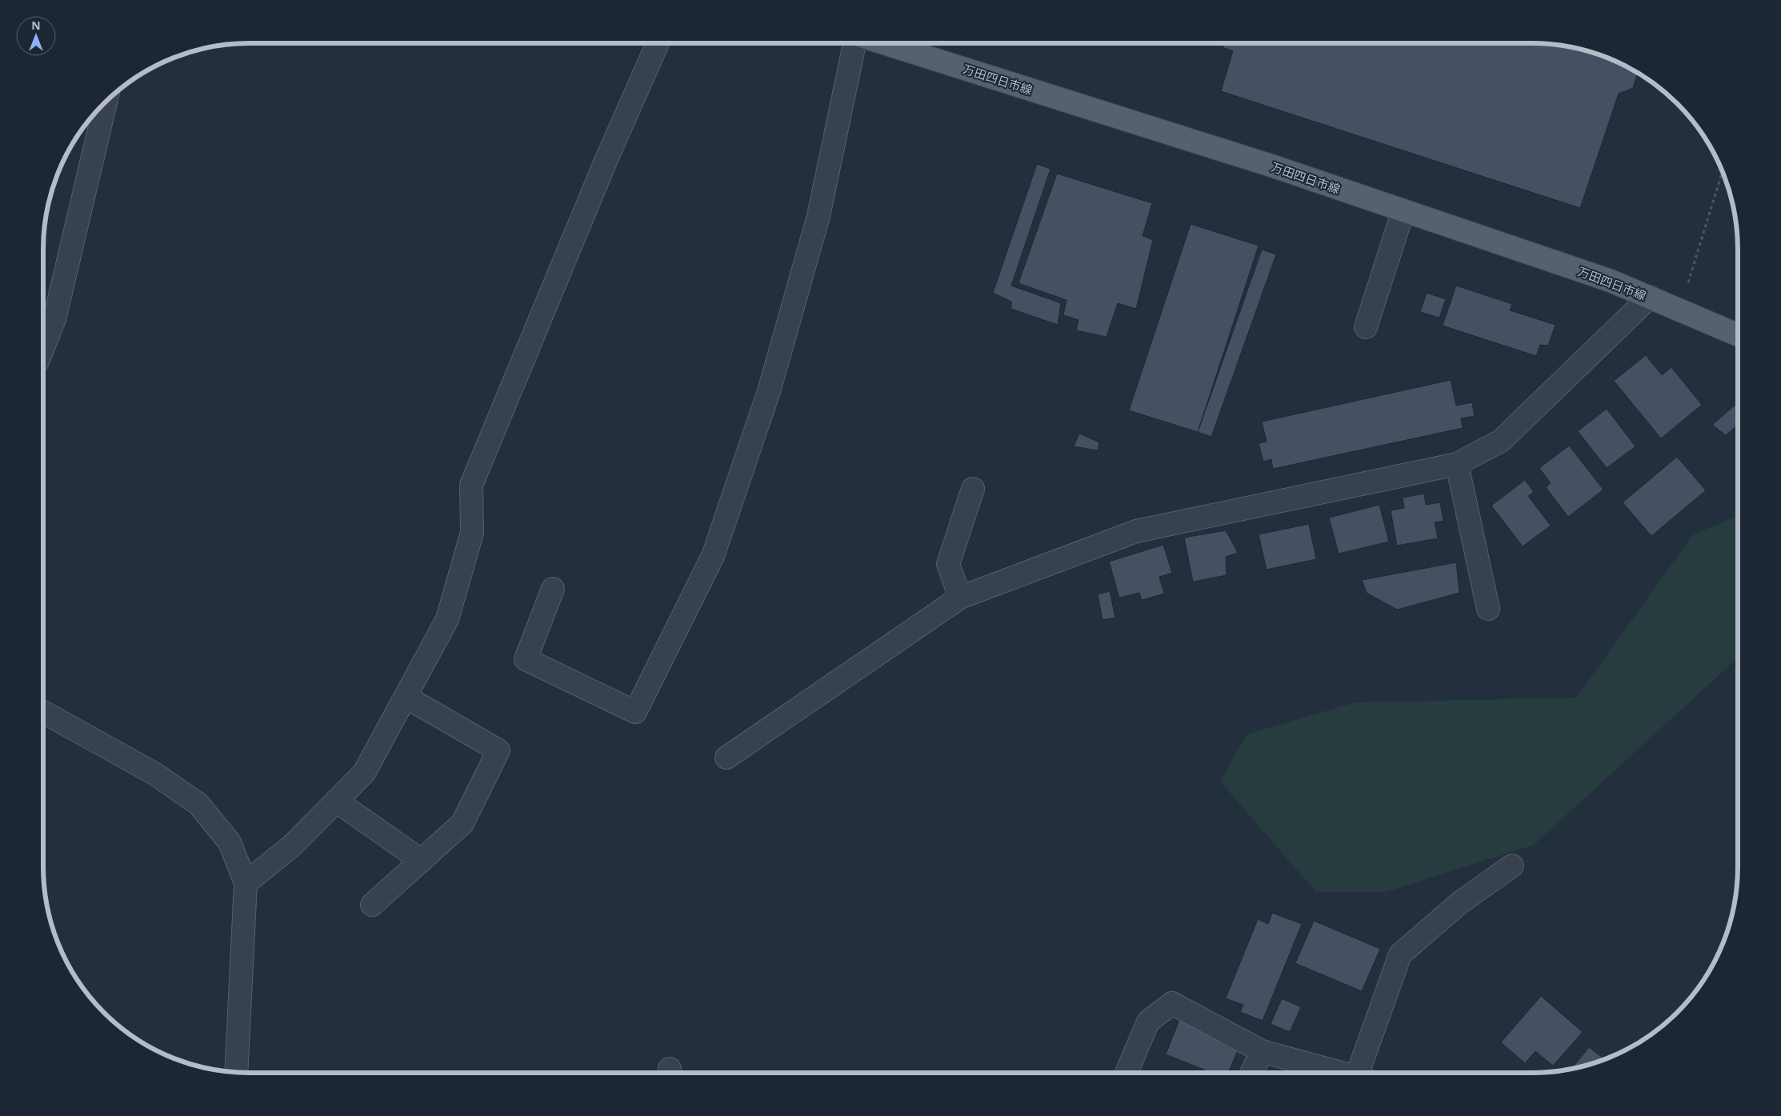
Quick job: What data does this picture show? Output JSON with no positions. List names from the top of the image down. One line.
{"streets":{"main road":["万田四日市線"]},"north":"top"}
